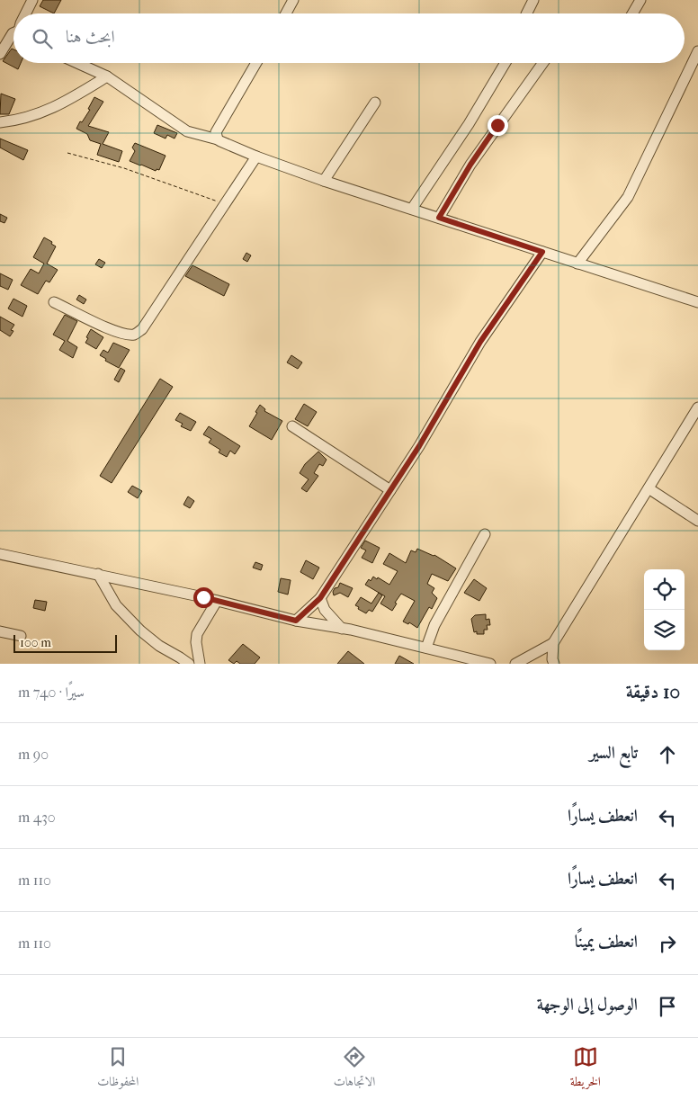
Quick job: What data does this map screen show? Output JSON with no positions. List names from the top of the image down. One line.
{"scale_bar":"100 m","page":{"search":"ابحث هنا","scale":"100 m","heading":["10 دقيقة","سيرًا · 740 m"],"list":[["تابع السير","90 m"],["انعطف يسارًا","430 m"],["انعطف يسارًا","110 m"],["انعطف يمينًا","110 m"],"الوصول إلى الوجهة"],"nav":["الخريطة","الاتجاهات","المحفوظات"]}}
